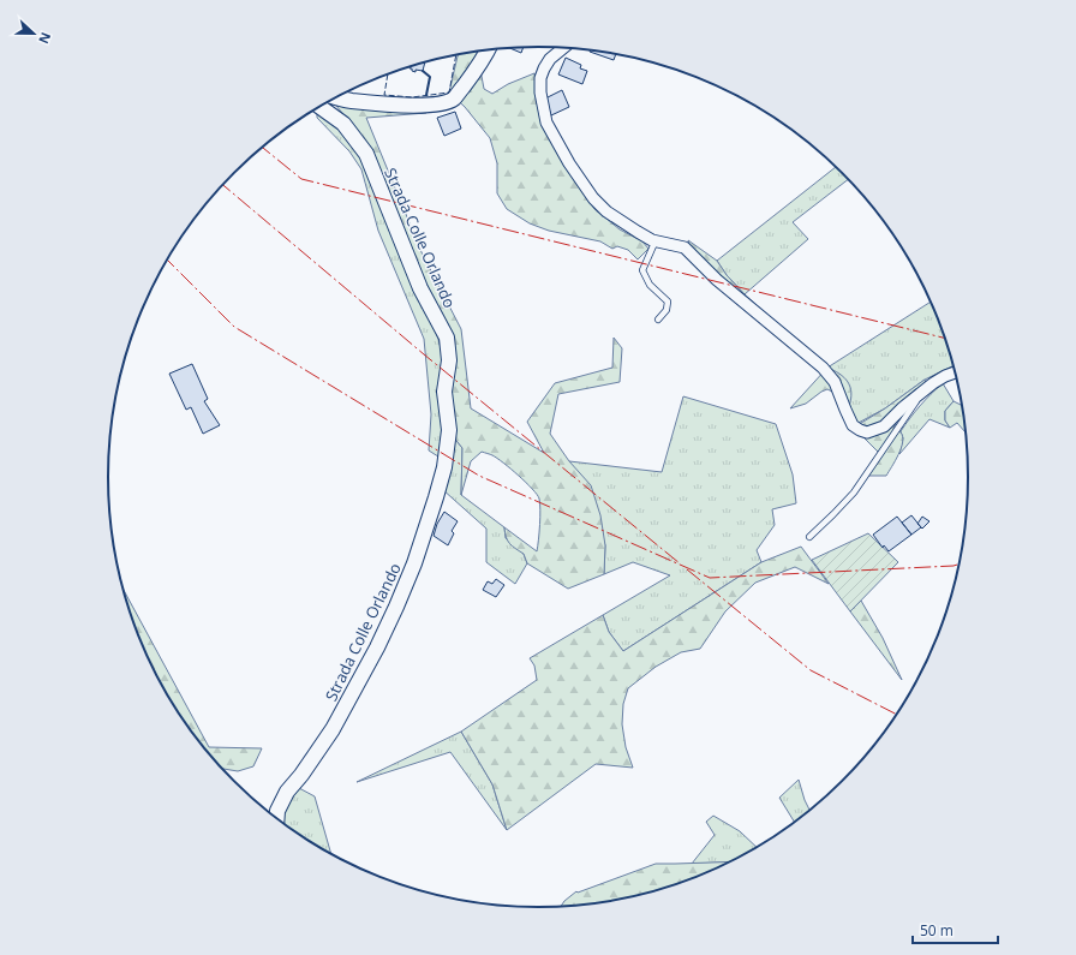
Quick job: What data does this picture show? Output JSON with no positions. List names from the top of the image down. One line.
{"streets":{"street":["Strada Colle Orlando"]},"scale_bar":"50 m","north":"right"}
